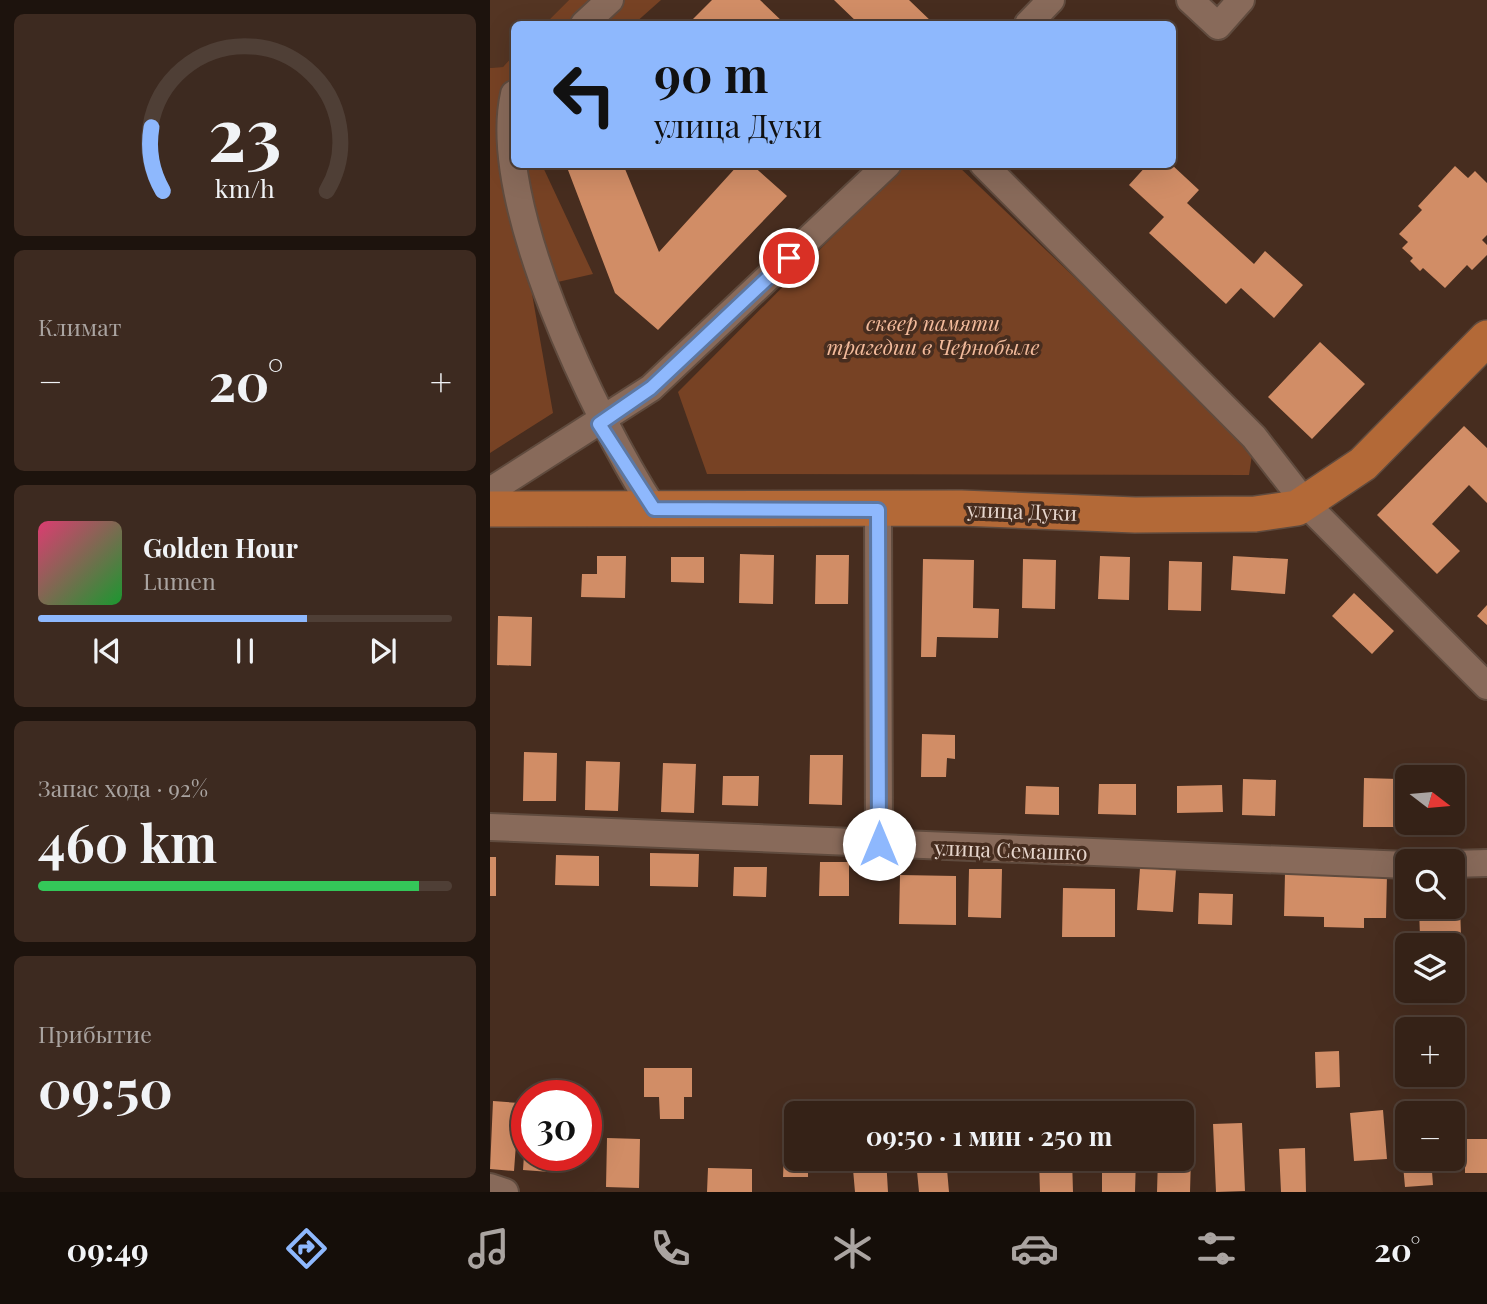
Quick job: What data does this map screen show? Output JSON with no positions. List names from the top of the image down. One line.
{"streets":{"main road":["улица Дуки"],"street":["улица Семашко"]},"parks":["сквер памяти трагедии в Чернобыле"],"north":"right","page":{"turn":["90 m","улица Дуки"],"tile":["Климат",["Запас хода · 92%","460 km"],["Прибытие","09:50"]],"heat":["−","20°","+"],"song":["Golden Hour","Lumen"],"map_buttons":["+","−"],"limit":"30","trip":"09:50 · 1 мин · 250 m","tabs":["09:49","20°"],"gauge":["23","km/h"]}}
